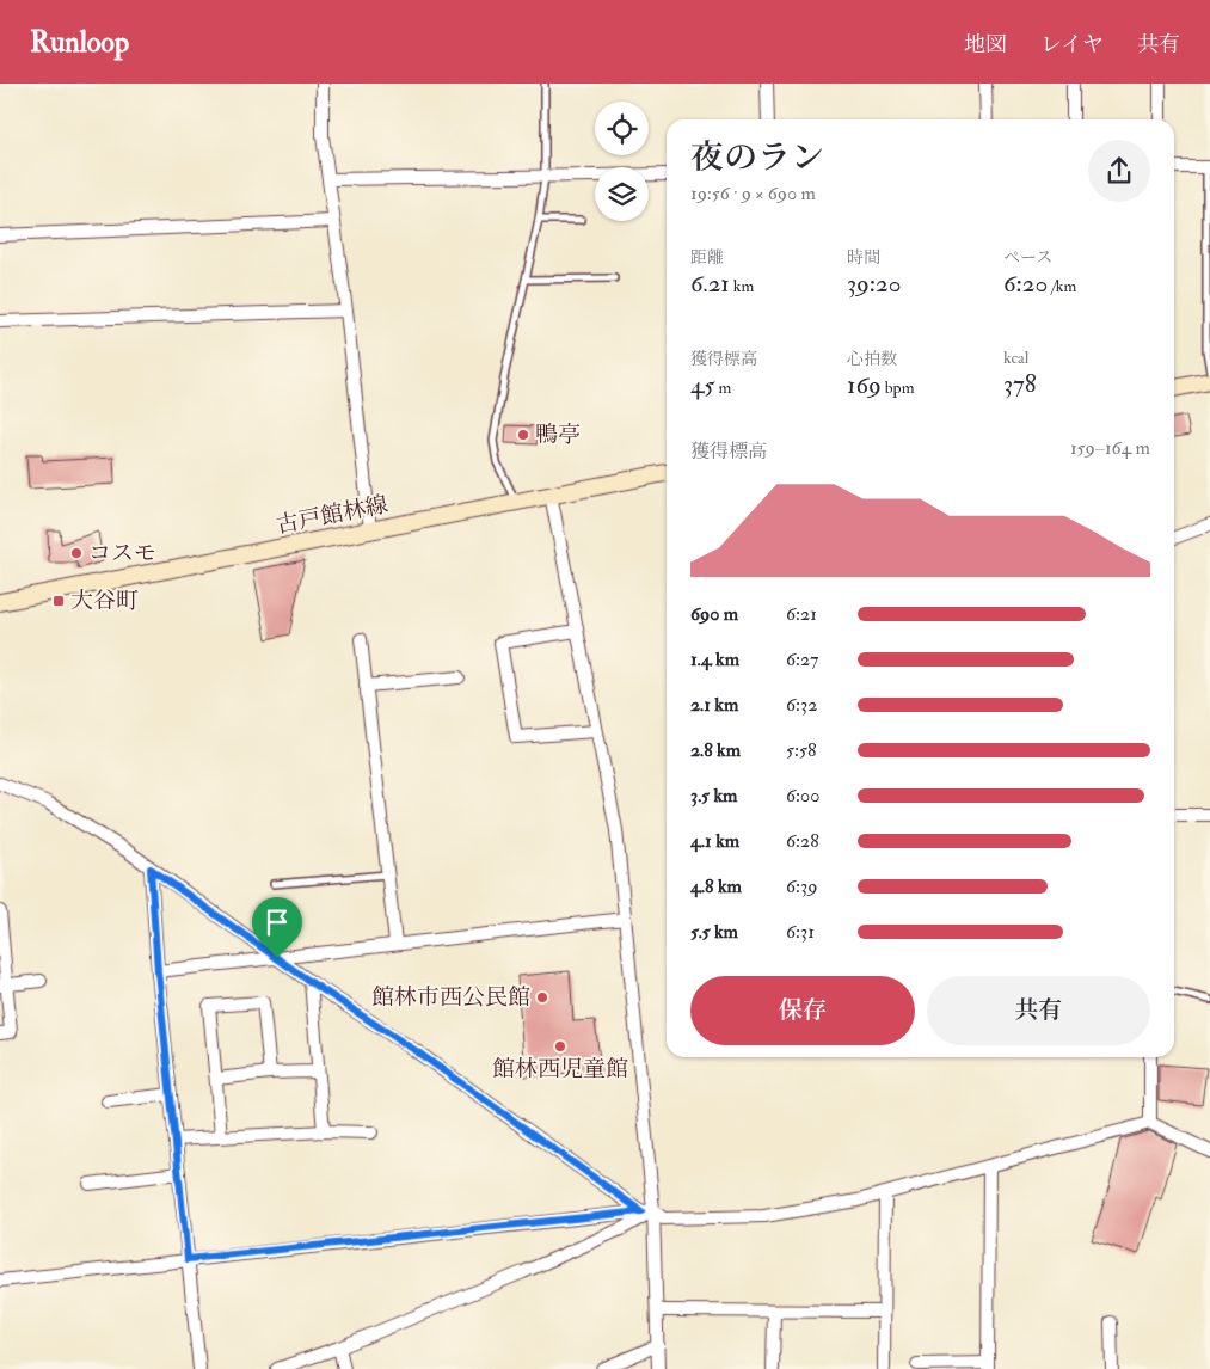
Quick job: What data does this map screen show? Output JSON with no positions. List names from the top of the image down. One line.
{"streets":{"main road":["古戸館林線"]},"places":{"other":["鴨亭","コスモ","館林市西公民館","館林西児童館"],"transit":["大谷町"]},"page":{"header":"Runloop","nav":["地図","レイヤ","共有"],"heading":["夜のラン","19:56 · 9 × 690 m"],"stats":[["距離","6.21 km"],["時間","39:20"],["ペース","6:20 /km"],["獲得標高","45 m"],["心拍数","169 bpm"],["kcal","378"]],"chart":["獲得標高","159–164 m"],"list":[{"name":"690 m","note":"6:21"},{"name":"1.4 km","note":"6:27"},{"name":"2.1 km","note":"6:32"},{"name":"2.8 km","note":"5:58"},{"name":"3.5 km","note":"6:00"},{"name":"4.1 km","note":"6:28"},{"name":"4.8 km","note":"6:39"},{"name":"5.5 km","note":"6:31"}],"buttons":["保存","共有"]}}
